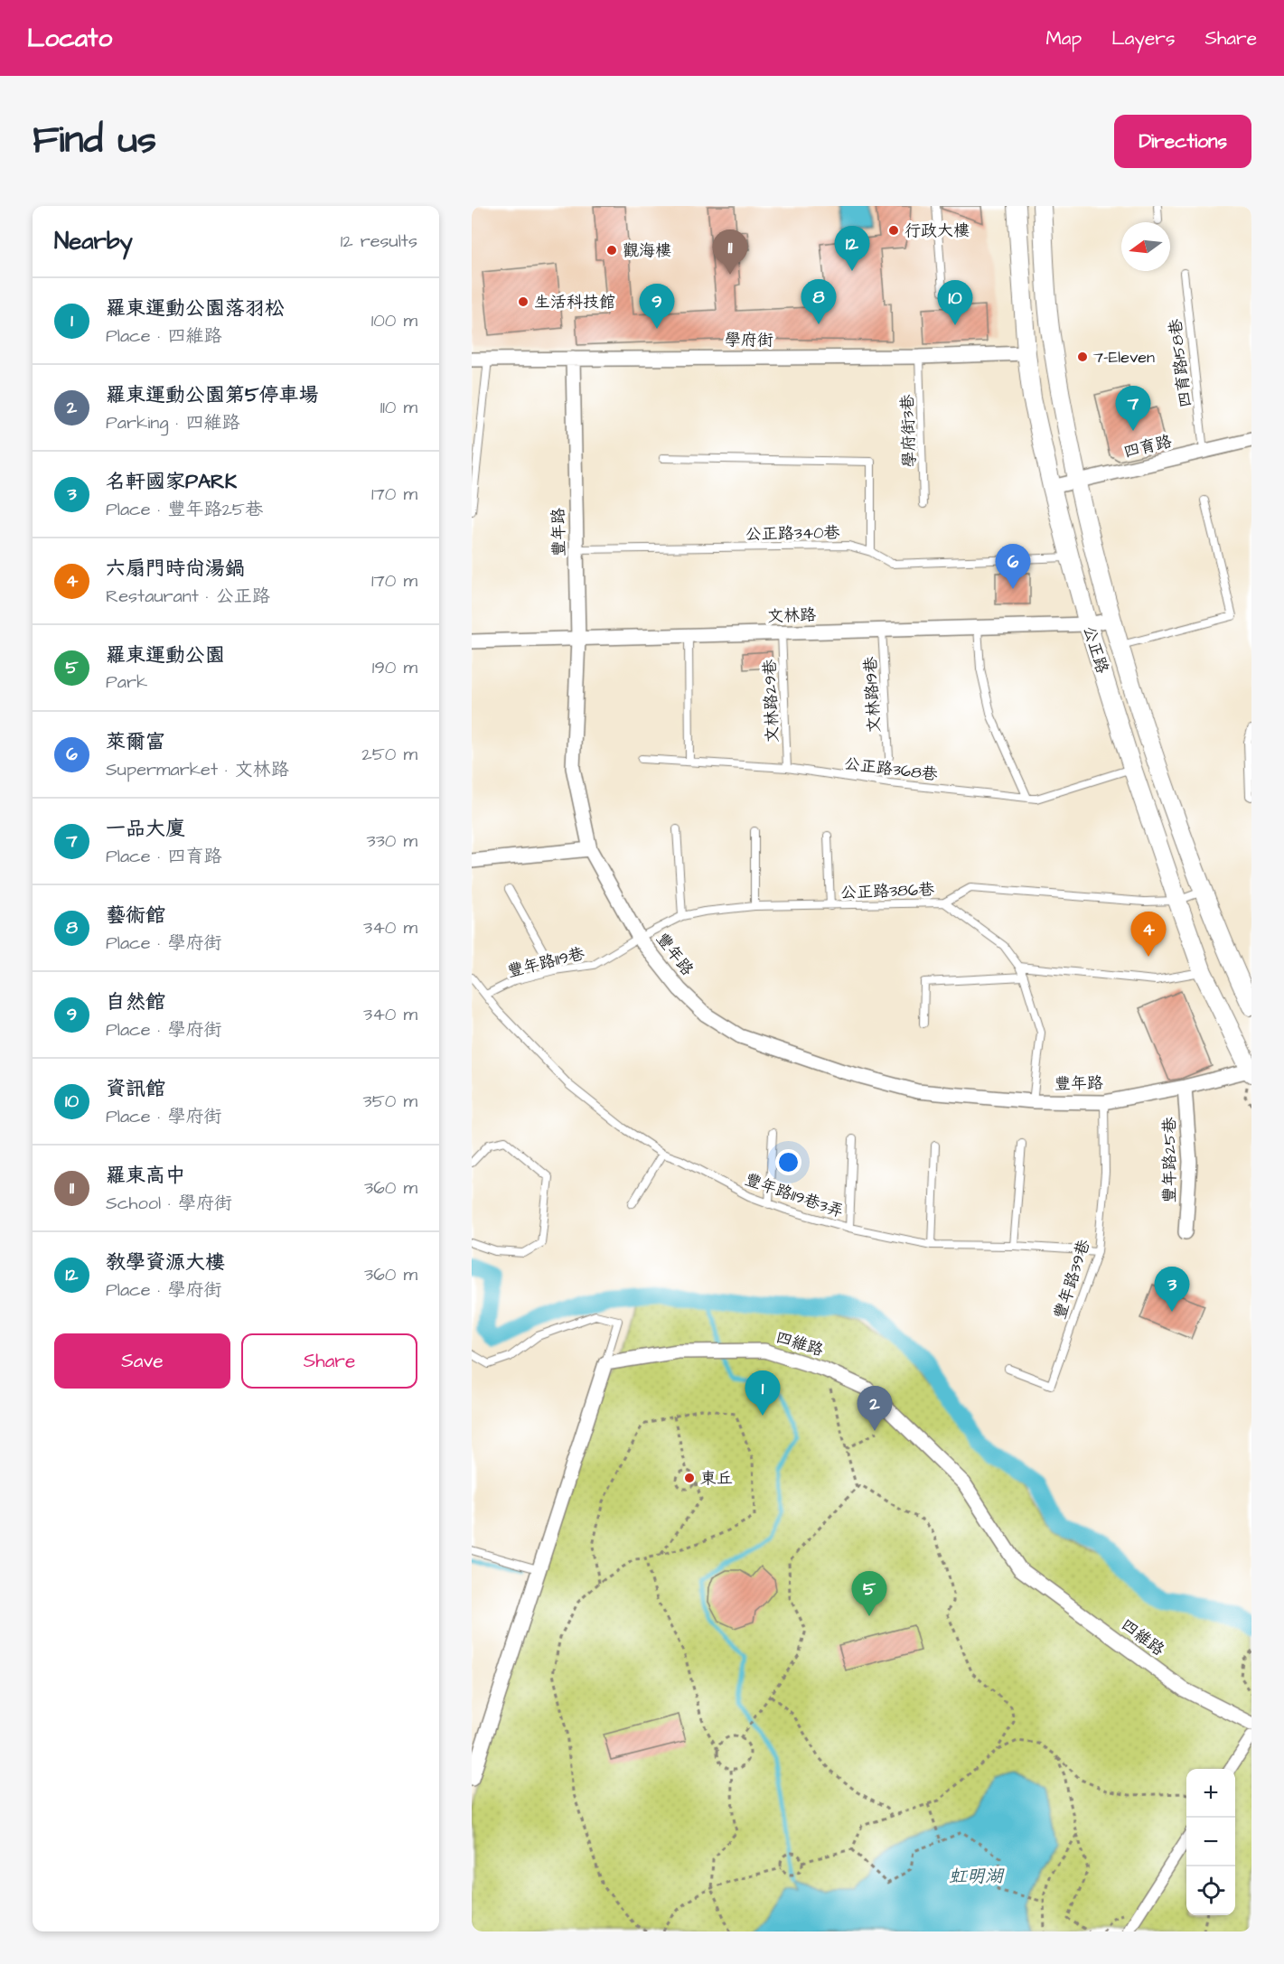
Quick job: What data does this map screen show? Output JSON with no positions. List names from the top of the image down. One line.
{"streets":{"street":["學府街","四育路","豐年路","文林路","公正路","豐年路25巷","四維路"],"lane":["四育路158巷","學府街3巷","公正路340巷","文林路19巷","文林路29巷","公正路368巷","公正路386巷","豐年路119巷","豐年路119巷3弄","豐年路39巷"]},"crossings":[["學府街","學府街3巷"],["學府街","豐年路"],["學府街","公正路"],["四育路158巷","四育路"],["四育路","公正路"],["豐年路","公正路340巷"],["豐年路","文林路"],["豐年路","公正路"],["豐年路","公正路386巷"],["豐年路","豐年路119巷"],["豐年路","豐年路25巷"],["豐年路","豐年路39巷"],["公正路340巷","公正路"],["文林路","公正路"],["文林路","文林路19巷"],["文林路","文林路29巷"],["公正路","公正路368巷"],["公正路","公正路386巷"],["文林路29巷","公正路368巷"],["公正路386巷","豐年路119巷"],["豐年路119巷","豐年路119巷3弄"],["豐年路119巷3弄","豐年路39巷"]],"water":["虹明湖"],"places":["行政大樓","觀海樓","生活科技館","7-Eleven","東丘"],"north":"left","page":{"header":"Locato","nav":["Map","Layers","Share"],"title":"Find us","buttons":["Directions",["Save","Share"]],"heading":["Nearby","12 results"],"pins":["12","11","8","10","9","7","6","4","3","1","2","5"],"list":[{"mark":"1","name":"羅東運動公園落羽松","note":"Place · 四維路","value":"100 m"},{"mark":"2","name":"羅東運動公園第5停車場","note":"Parking · 四維路","value":"110 m"},{"mark":"3","name":"名軒國家PARK","note":"Place · 豐年路25巷","value":"170 m"},{"mark":"4","name":"六扇門時尚湯鍋","note":"Restaurant · 公正路","value":"170 m"},{"mark":"5","name":"羅東運動公園","note":"Park","value":"190 m"},{"mark":"6","name":"萊爾富","note":"Supermarket · 文林路","value":"250 m"},{"mark":"7","name":"一品大廈","note":"Place · 四育路","value":"330 m"},{"mark":"8","name":"藝術館","note":"Place · 學府街","value":"340 m"},{"mark":"9","name":"自然館","note":"Place · 學府街","value":"340 m"},{"mark":"10","name":"資訊館","note":"Place · 學府街","value":"350 m"},{"mark":"11","name":"羅東高中","note":"School · 學府街","value":"360 m"},{"mark":"12","name":"教學資源大樓","note":"Place · 學府街","value":"360 m"}],"map_buttons":["+","−"]}}
